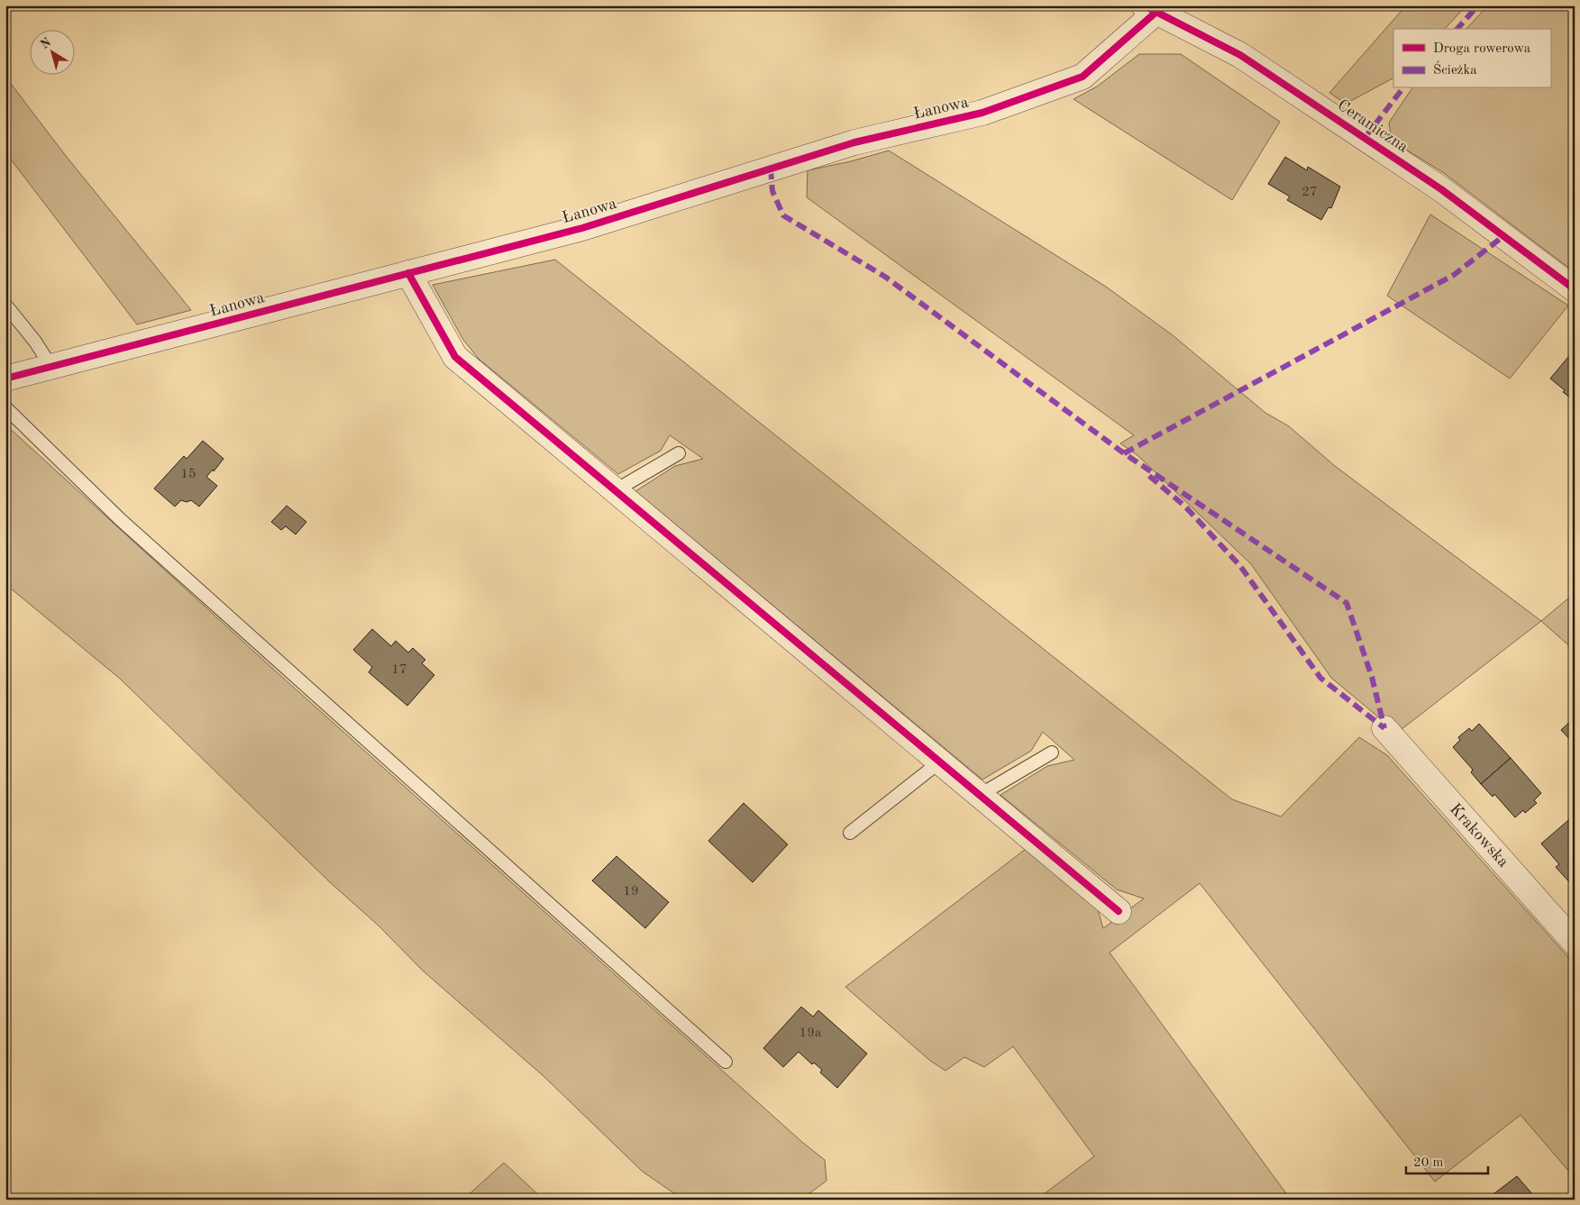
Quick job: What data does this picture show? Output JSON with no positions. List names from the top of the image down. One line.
{"streets":{"street":["Łanowa","Ceramiczna","Krakowska"]},"crossings":[["Łanowa","Ceramiczna"]],"house_numbers":["27","15","17","19","19a"],"legend":["Droga rowerowa","Ścieżka"],"scale_bar":"20 m","north":"top left"}
